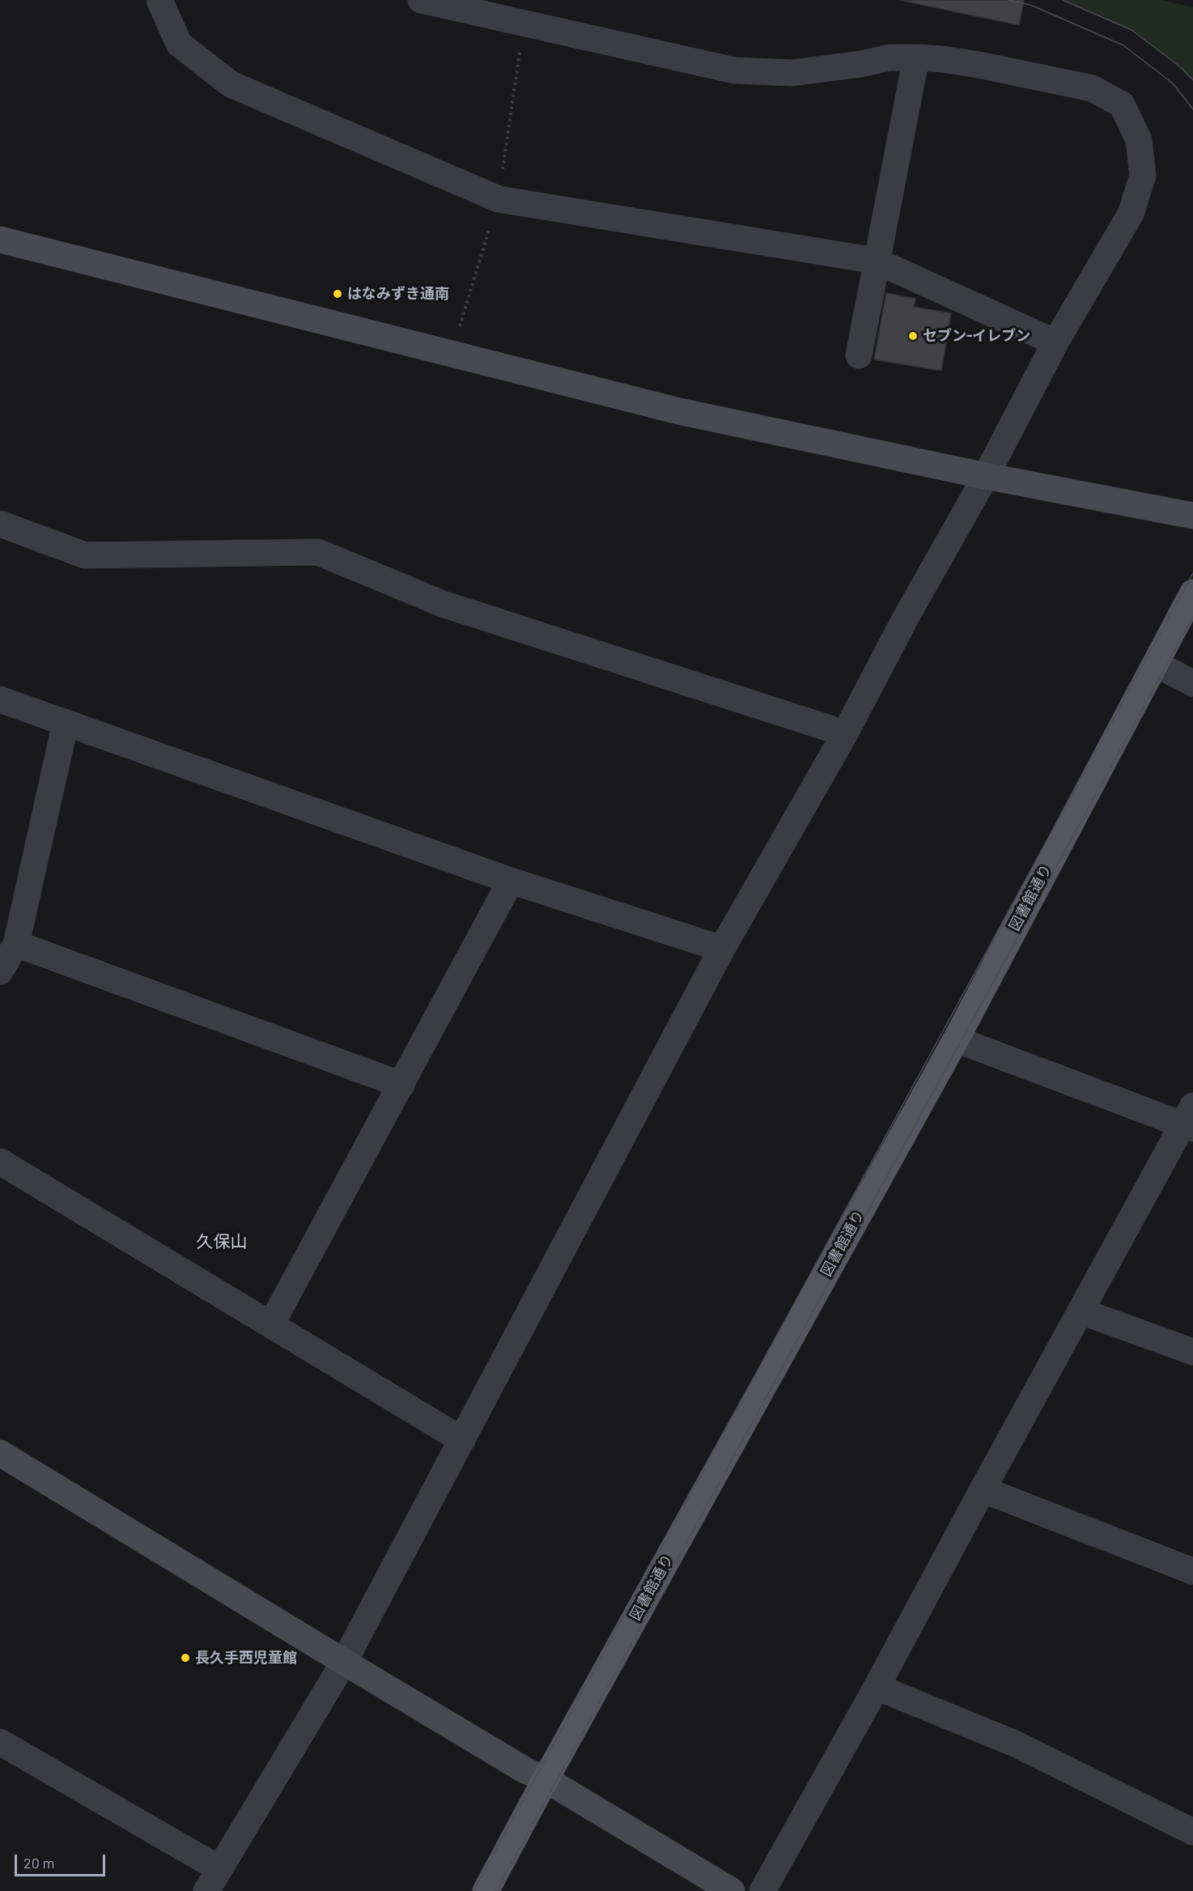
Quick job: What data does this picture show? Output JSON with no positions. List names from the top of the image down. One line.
{"streets":{"main road":["図書館通り"]},"districts":["久保山"],"places":["はなみずき通南","セブン-イレブン","長久手西児童館"],"scale_bar":"20 m"}
